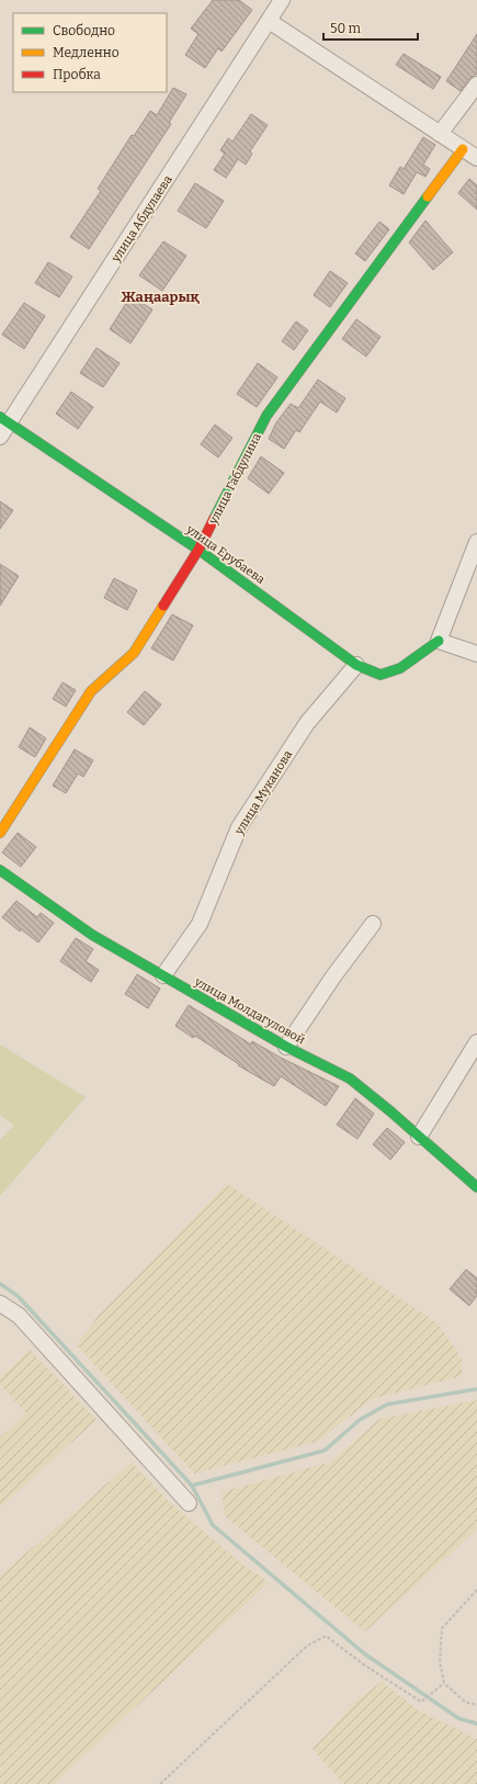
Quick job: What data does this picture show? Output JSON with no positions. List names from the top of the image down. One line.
{"streets":{"street":["улица Абдулаева","улица Габдулина","улица Ерубаева","улица Муканова","улица Молдагуловой"]},"crossings":[["улица Абдулаева","улица Ерубаева"],["улица Габдулина","улица Ерубаева"],["улица Ерубаева","улица Муканова"],["улица Муканова","улица Молдагуловой"]],"districts":["Жаңаарық"],"legend":["Свободно","Медленно","Пробка"],"scale_bar":"50 m"}
